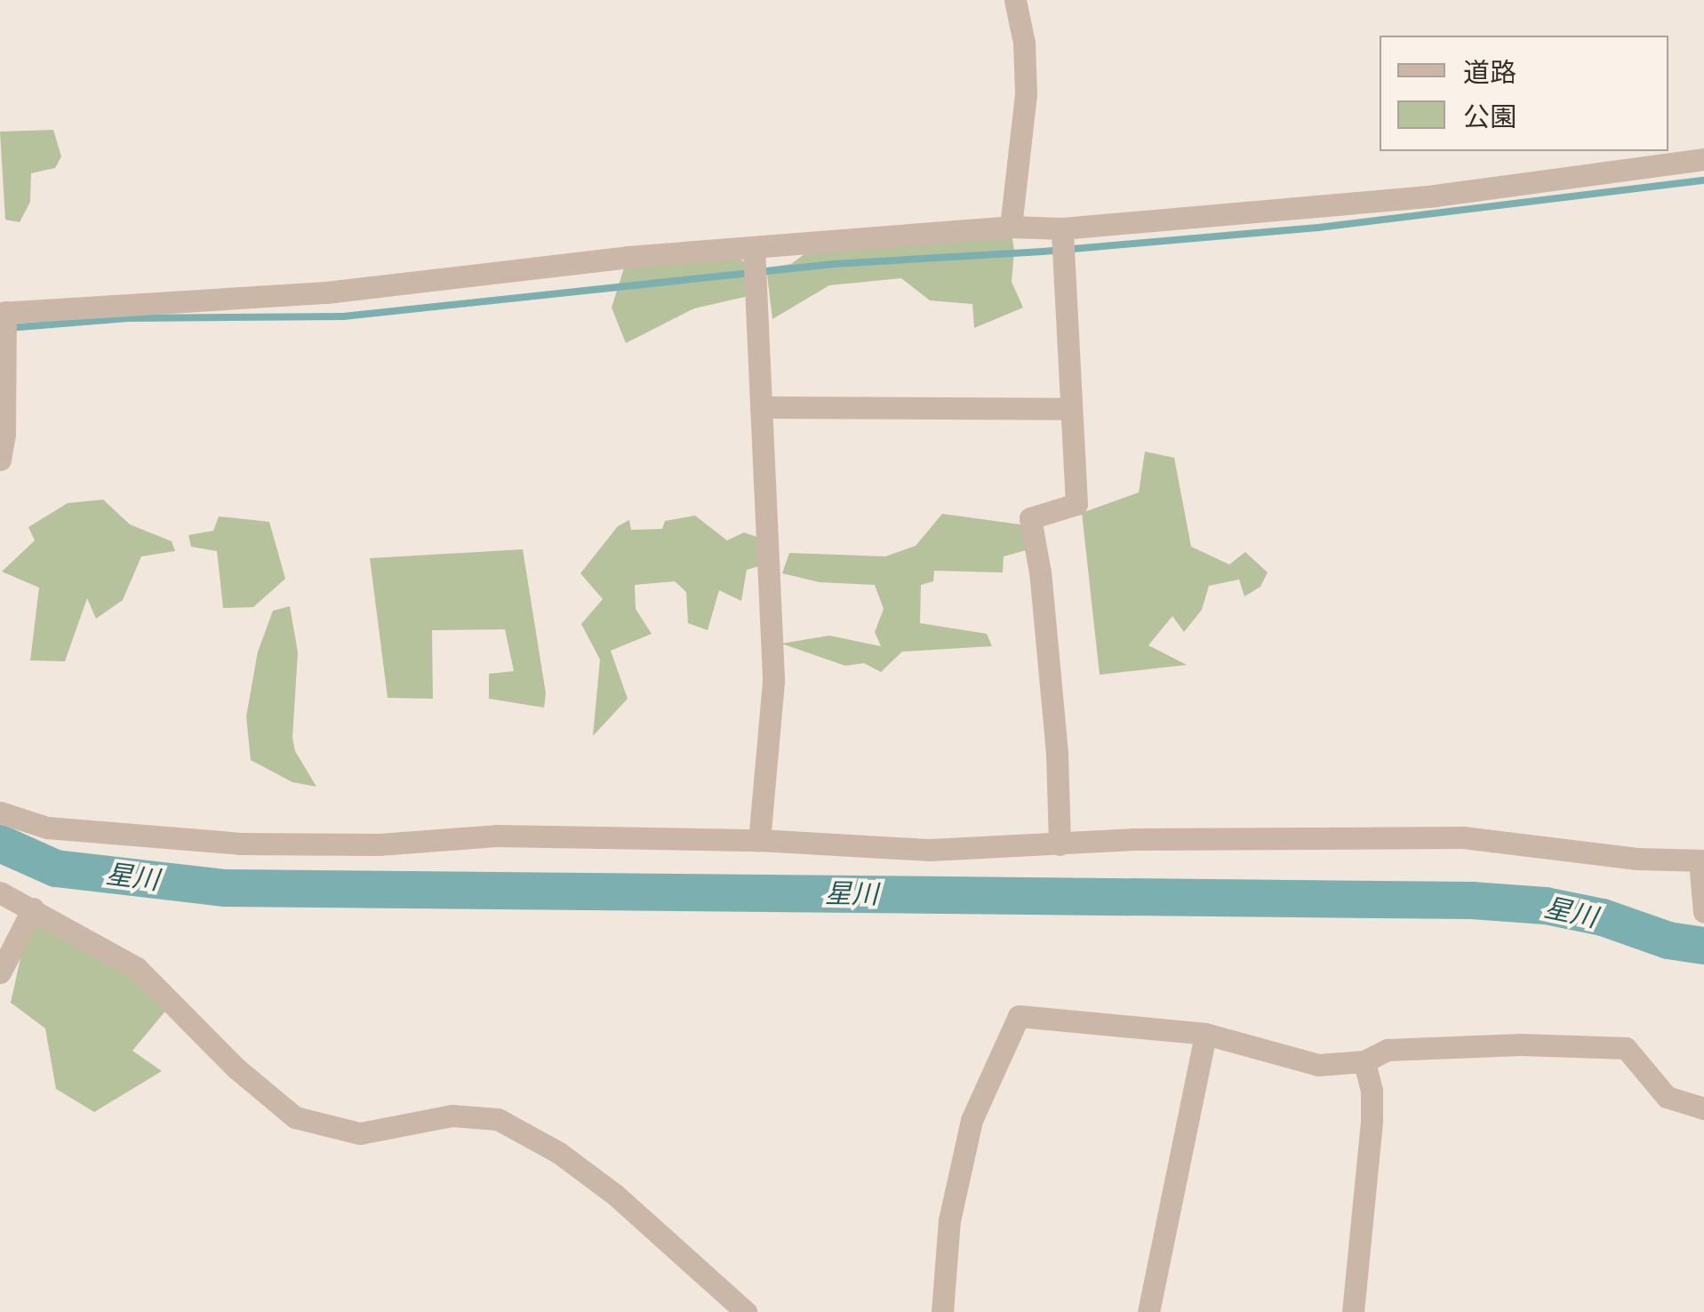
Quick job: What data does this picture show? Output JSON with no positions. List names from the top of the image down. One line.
{"water":["星川"],"legend":["道路","公園"]}
